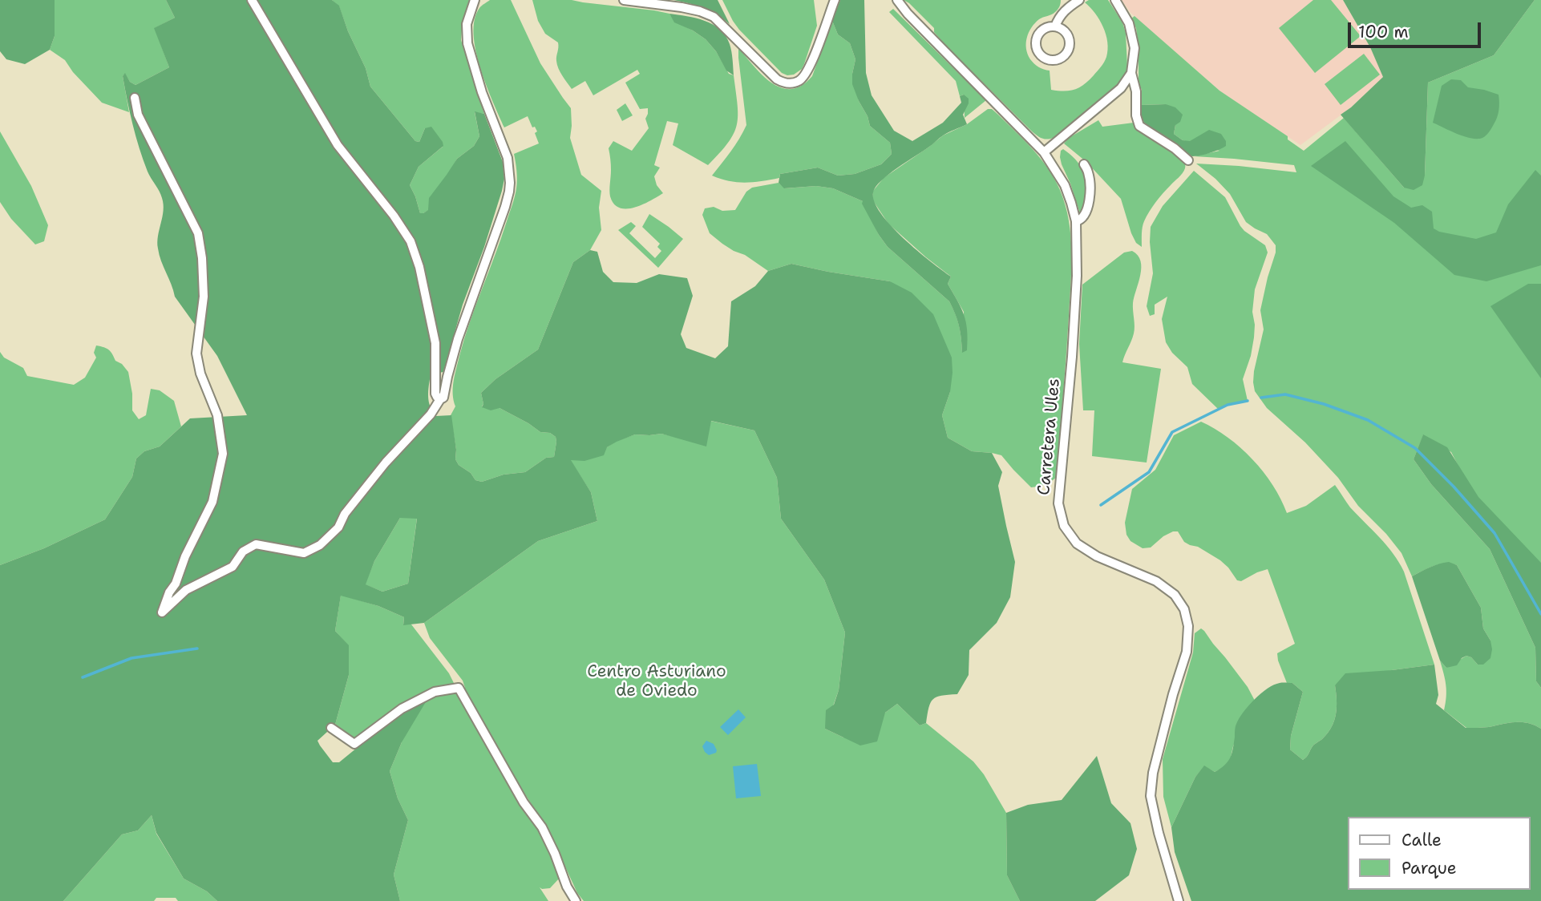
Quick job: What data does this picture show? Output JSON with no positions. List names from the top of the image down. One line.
{"streets":{"street":["Carretera Ules"]},"parks":["Centro Asturiano de Oviedo"],"legend":["Calle","Parque"],"scale_bar":"100 m"}
